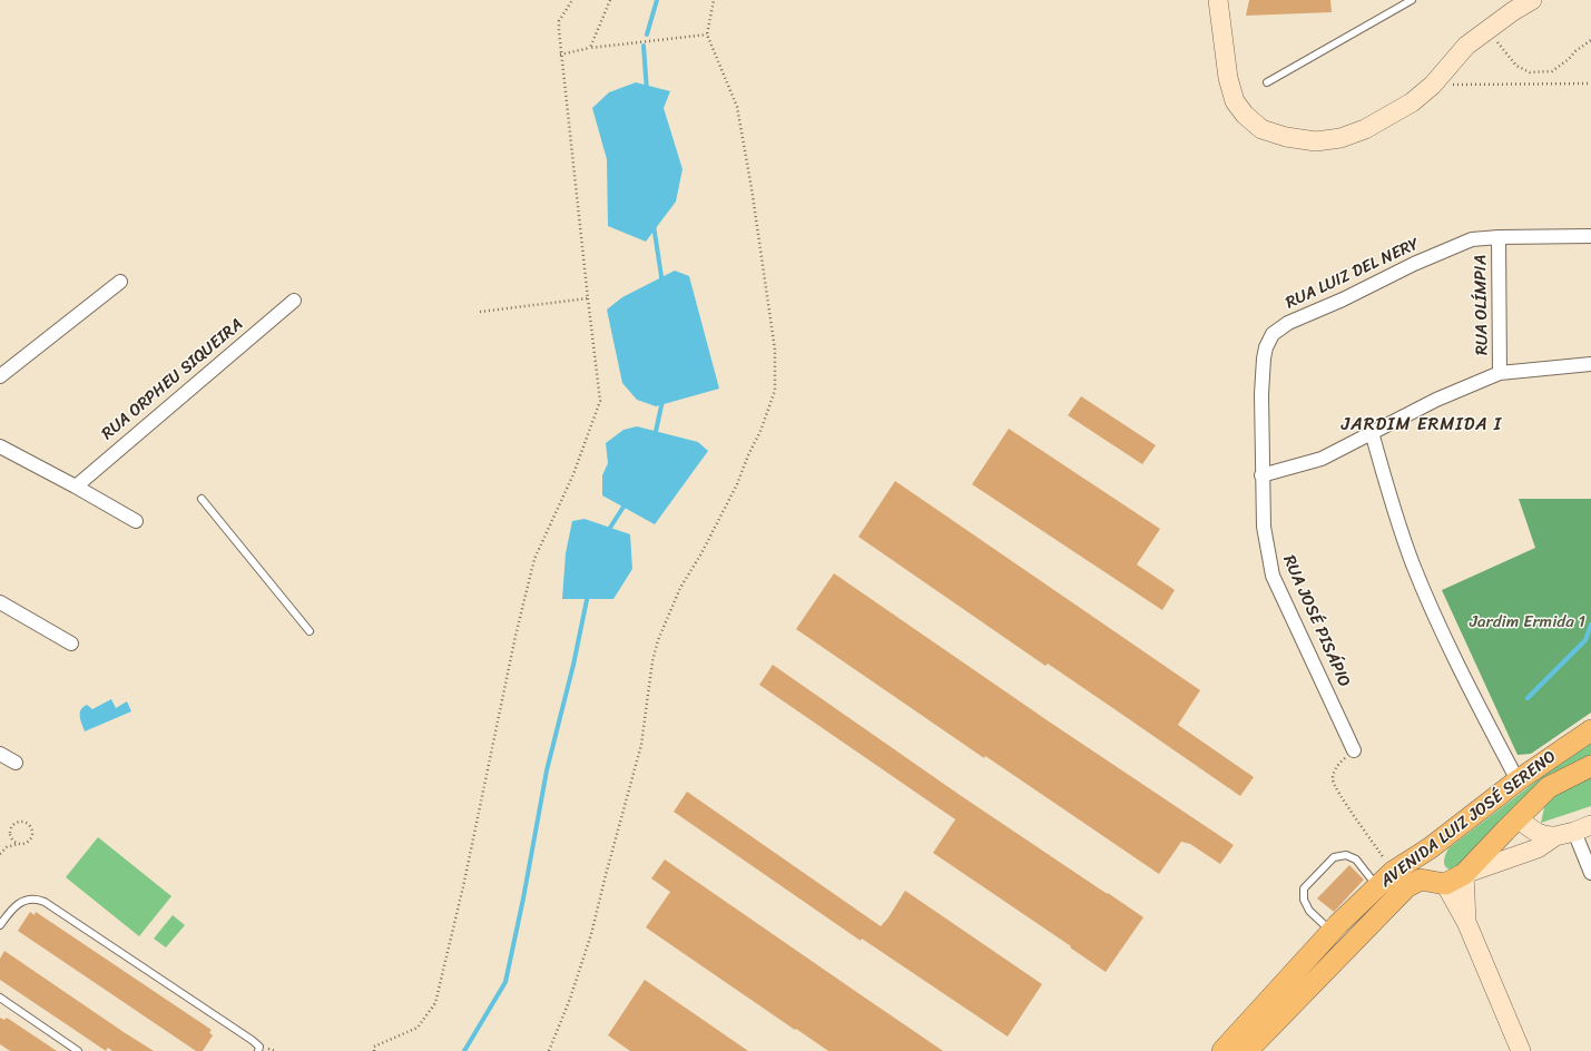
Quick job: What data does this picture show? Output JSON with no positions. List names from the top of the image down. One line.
{"streets":{"main road":["AVENIDA LUIZ JOSÉ SERENO"],"street":["RUA LUIZ DEL NERY","RUA OLÍMPIA","RUA ORPHEU SIQUEIRA","RUA JOSÉ PISÁPIO"]},"crossings":[["RUA LUIZ DEL NERY","RUA OLÍMPIA"],["RUA LUIZ DEL NERY","RUA JOSÉ PISÁPIO"]],"districts":["JARDIM ERMIDA I"],"parks":["Jardim Ermida 1"]}
